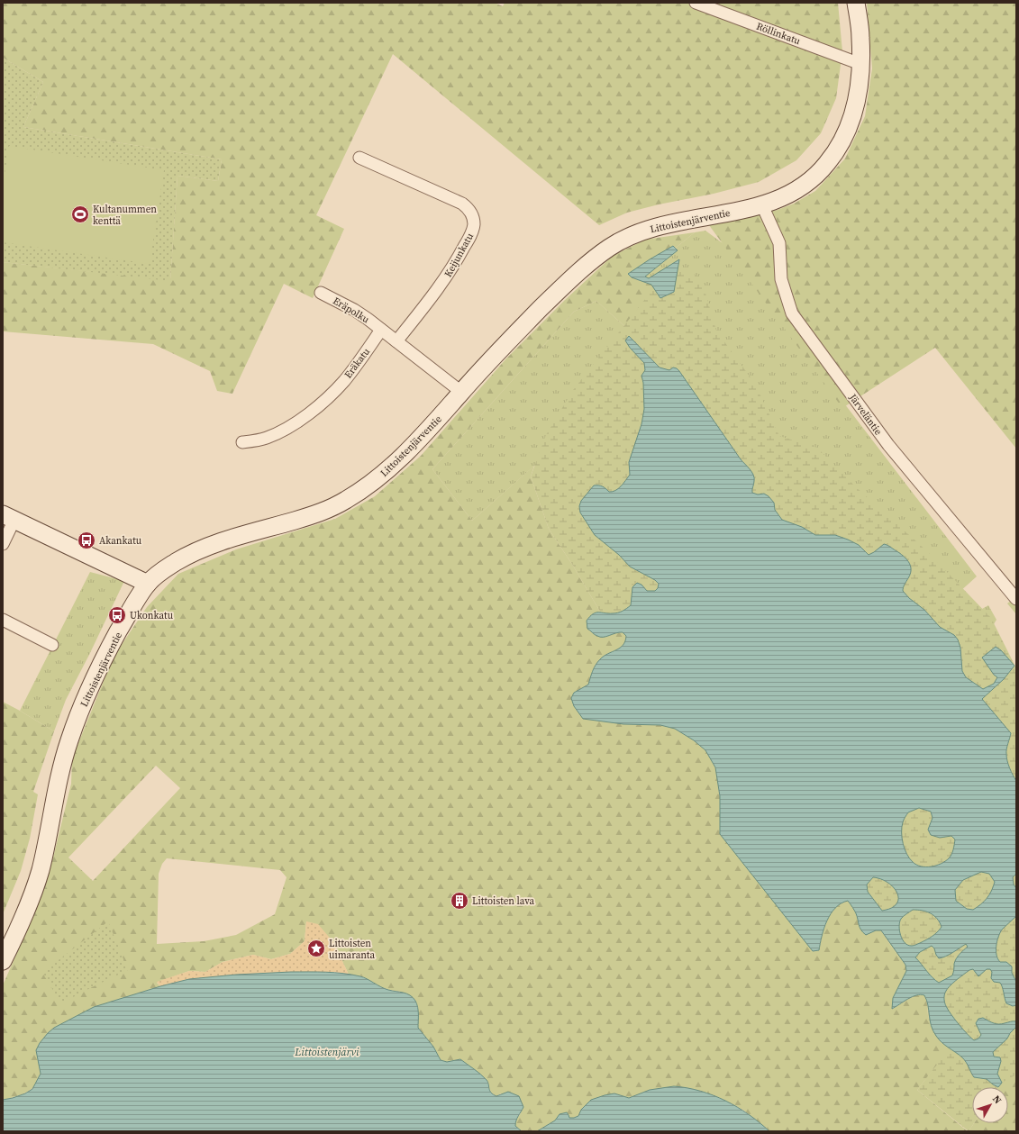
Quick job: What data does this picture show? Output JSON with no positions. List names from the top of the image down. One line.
{"streets":{"street":["Röllinkatu","Littoistenjärventie","Keijunkatu","Eräpolku","Eräkatu","Järveläntie"]},"crossings":[["Röllinkatu","Littoistenjärventie"],["Littoistenjärventie","Järveläntie"],["Eräpolku","Eräkatu"]],"water":["Littoistenjärvi"],"places":{"sports":["Kultanummen kenttä"],"bus stop":["Akankatu","Ukonkatu"],"building":["Littoisten lava"],"place":["Littoisten uimaranta"]},"north":"top right"}
